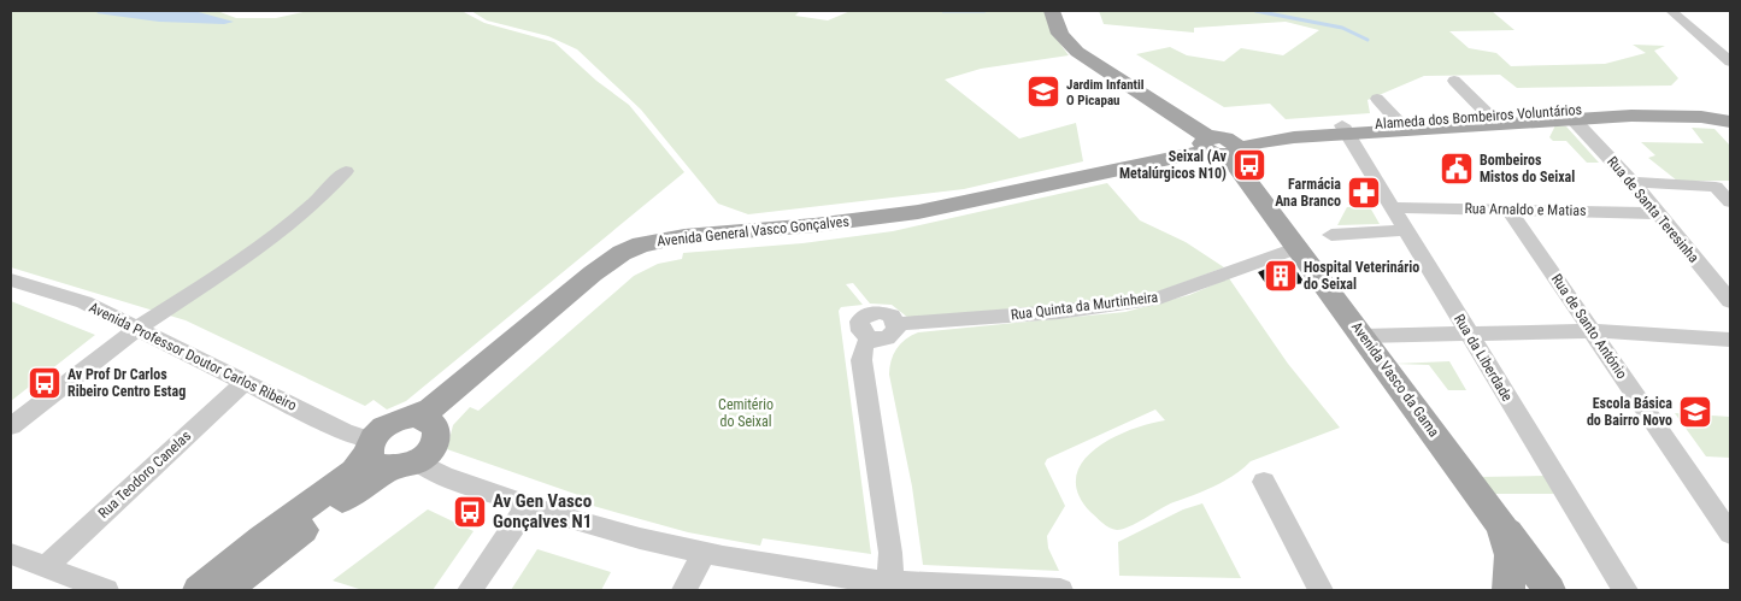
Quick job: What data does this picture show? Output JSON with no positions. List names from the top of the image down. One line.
{"streets":{"main road":["Alameda dos Bombeiros Voluntários","Avenida General Vasco Gonçalves","Avenida Vasco da Gama"],"street":["Rua Arnaldo e Matias","Rua de Santa Teresinha","Rua Quinta da Murtinheira","Rua de Santo António","Avenida Professor Doutor Carlos Ribeiro","Rua da Liberdade","Rua Teodoro Canelas"]},"crossings":[["Alameda dos Bombeiros Voluntários","Rua de Santa Teresinha"],["Alameda dos Bombeiros Voluntários","Avenida General Vasco Gonçalves"],["Alameda dos Bombeiros Voluntários","Rua da Liberdade"],["Alameda dos Bombeiros Voluntários","Avenida Vasco da Gama"],["Rua Arnaldo e Matias","Rua de Santa Teresinha"],["Rua Arnaldo e Matias","Rua de Santo António"],["Rua Arnaldo e Matias","Rua da Liberdade"],["Avenida General Vasco Gonçalves","Avenida Professor Doutor Carlos Ribeiro"],["Avenida General Vasco Gonçalves","Avenida Vasco da Gama"],["Rua Quinta da Murtinheira","Avenida Professor Doutor Carlos Ribeiro"],["Rua Quinta da Murtinheira","Avenida Vasco da Gama"],["Avenida Professor Doutor Carlos Ribeiro","Rua Teodoro Canelas"]],"parks":["Cemitério do Seixal"],"places":{"school or university":["Jardim Infantil O Picapau","Escola Básica do Bairro Novo"],"bus stop":["Seixal (Av Metalúrgicos N10)","Av Prof Dr Carlos Ribeiro Centro Estag","Av Gen Vasco Gonçalves N1"],"public building":["Bombeiros Mistos do Seixal"],"pharmacy":["Farmácia Ana Branco"],"building":["Hospital Veterinário do Seixal"]}}
